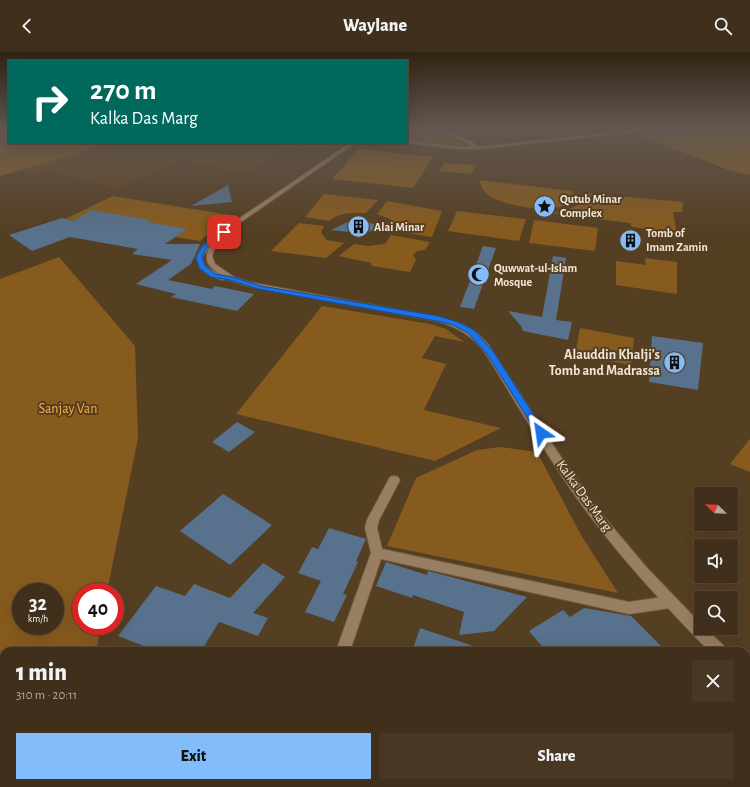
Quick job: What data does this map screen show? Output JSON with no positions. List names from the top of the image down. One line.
{"streets":{"street":["Kalka Das Marg"]},"parks":["Sanjay Van"],"places":{"place":["Qutub Minar Complex"],"building":["Alai Minar","Tomb of Imam Zamin","Alauddin Khalji's Tomb and Madrassa"],"mosque":["Quwwat-ul-Islam Mosque"]},"north":"top left","page":{"header":"Waylane","turn":["270 m","Kalka Das Marg"],"speed":"32 km/h","limit":"40","heading":["1 min","310 m · 20:11"],"buttons":["Exit","Share"]}}
